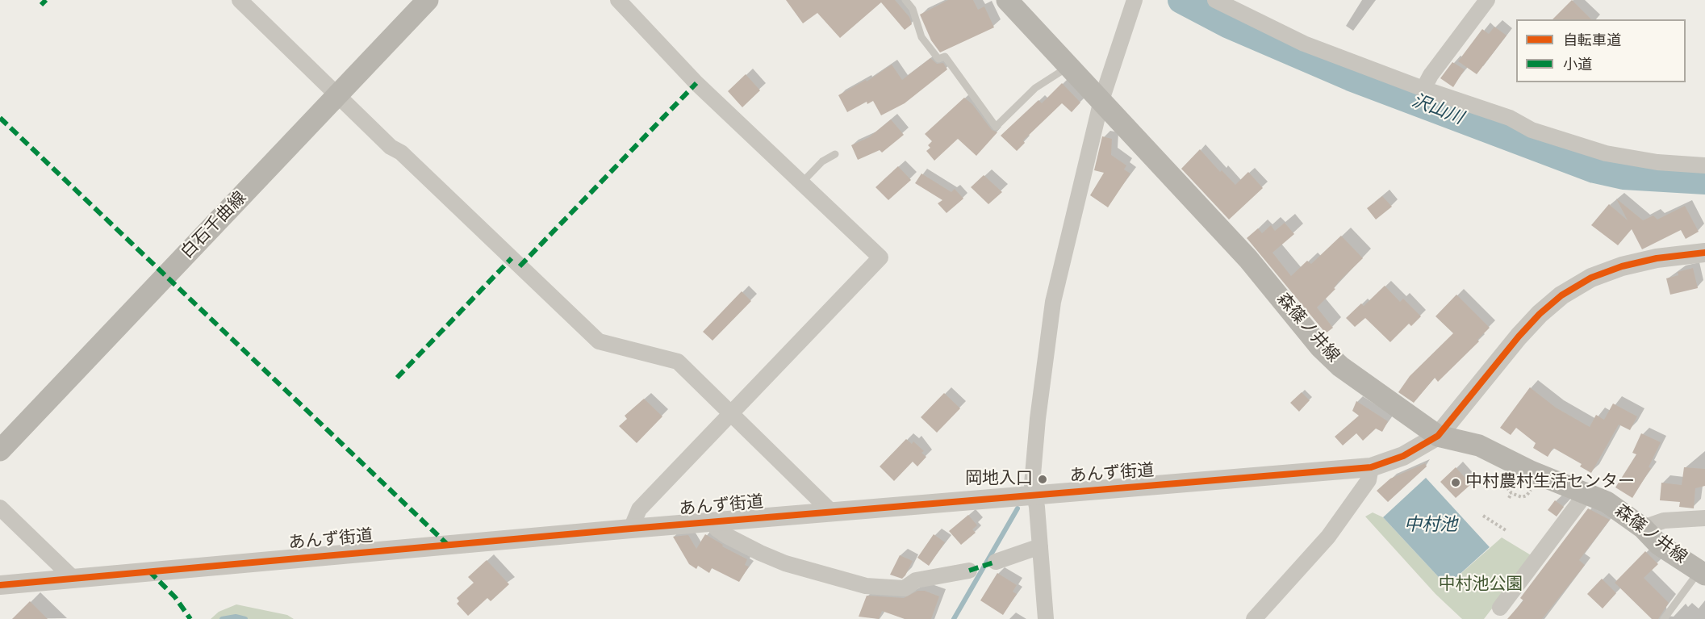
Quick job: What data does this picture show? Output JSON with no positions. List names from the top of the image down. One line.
{"streets":{"main road":["白石千曲線","森篠ノ井線"],"street":["あんず街道"]},"crossings":[["森篠ノ井線","あんず街道"]],"water":["沢山川","中村池"],"parks":["中村池公園"],"places":["岡地入口","中村農村生活センター"],"legend":["自転車道","小道"]}
